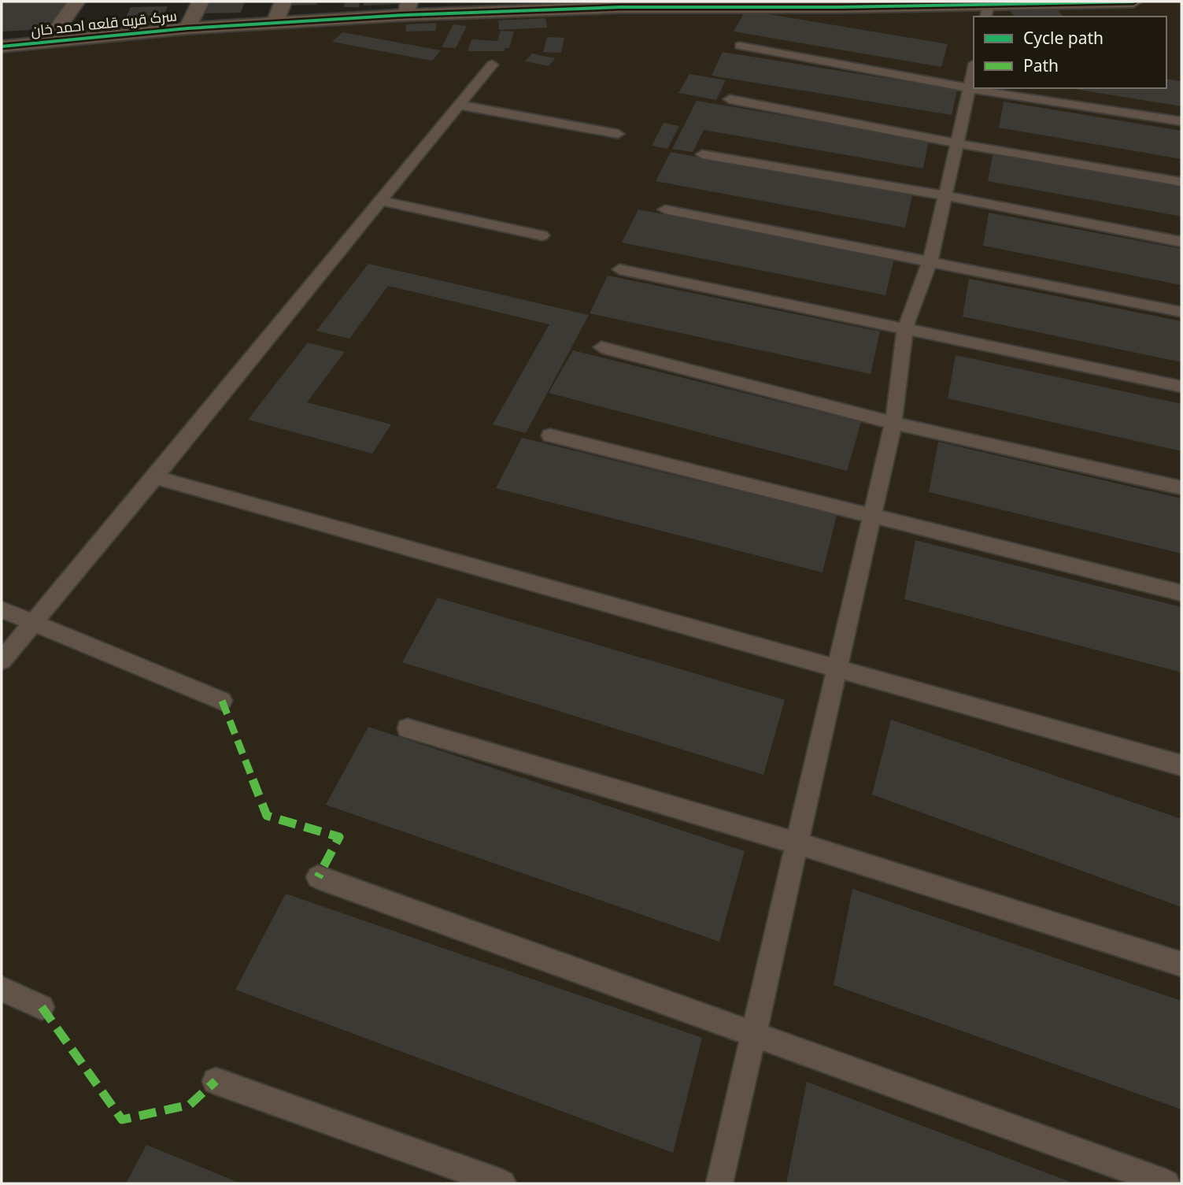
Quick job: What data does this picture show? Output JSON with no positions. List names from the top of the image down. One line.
{"streets":{"street":["سرک قریه قلعه احمد خان"]},"legend":["Cycle path","Path"]}
